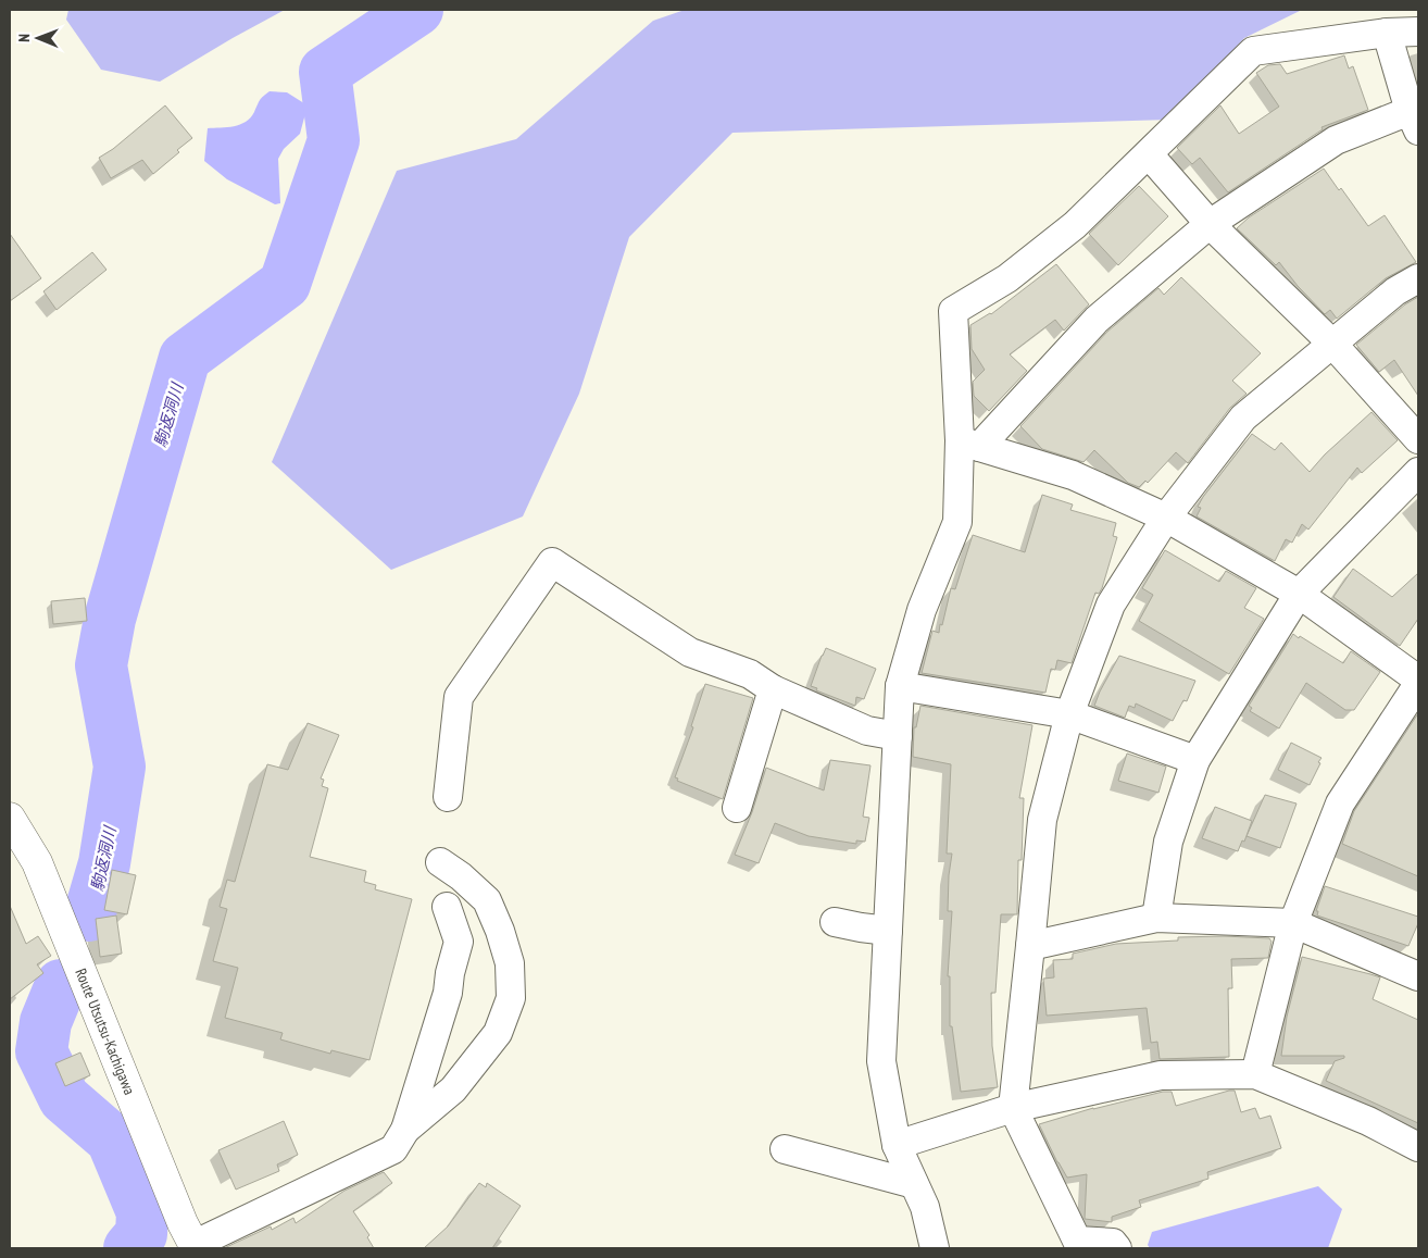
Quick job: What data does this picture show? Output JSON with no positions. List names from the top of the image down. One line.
{"streets":{"main road":["Route Utsutsu-Kachigawa"]},"water":["駒返洞川"],"north":"left"}
